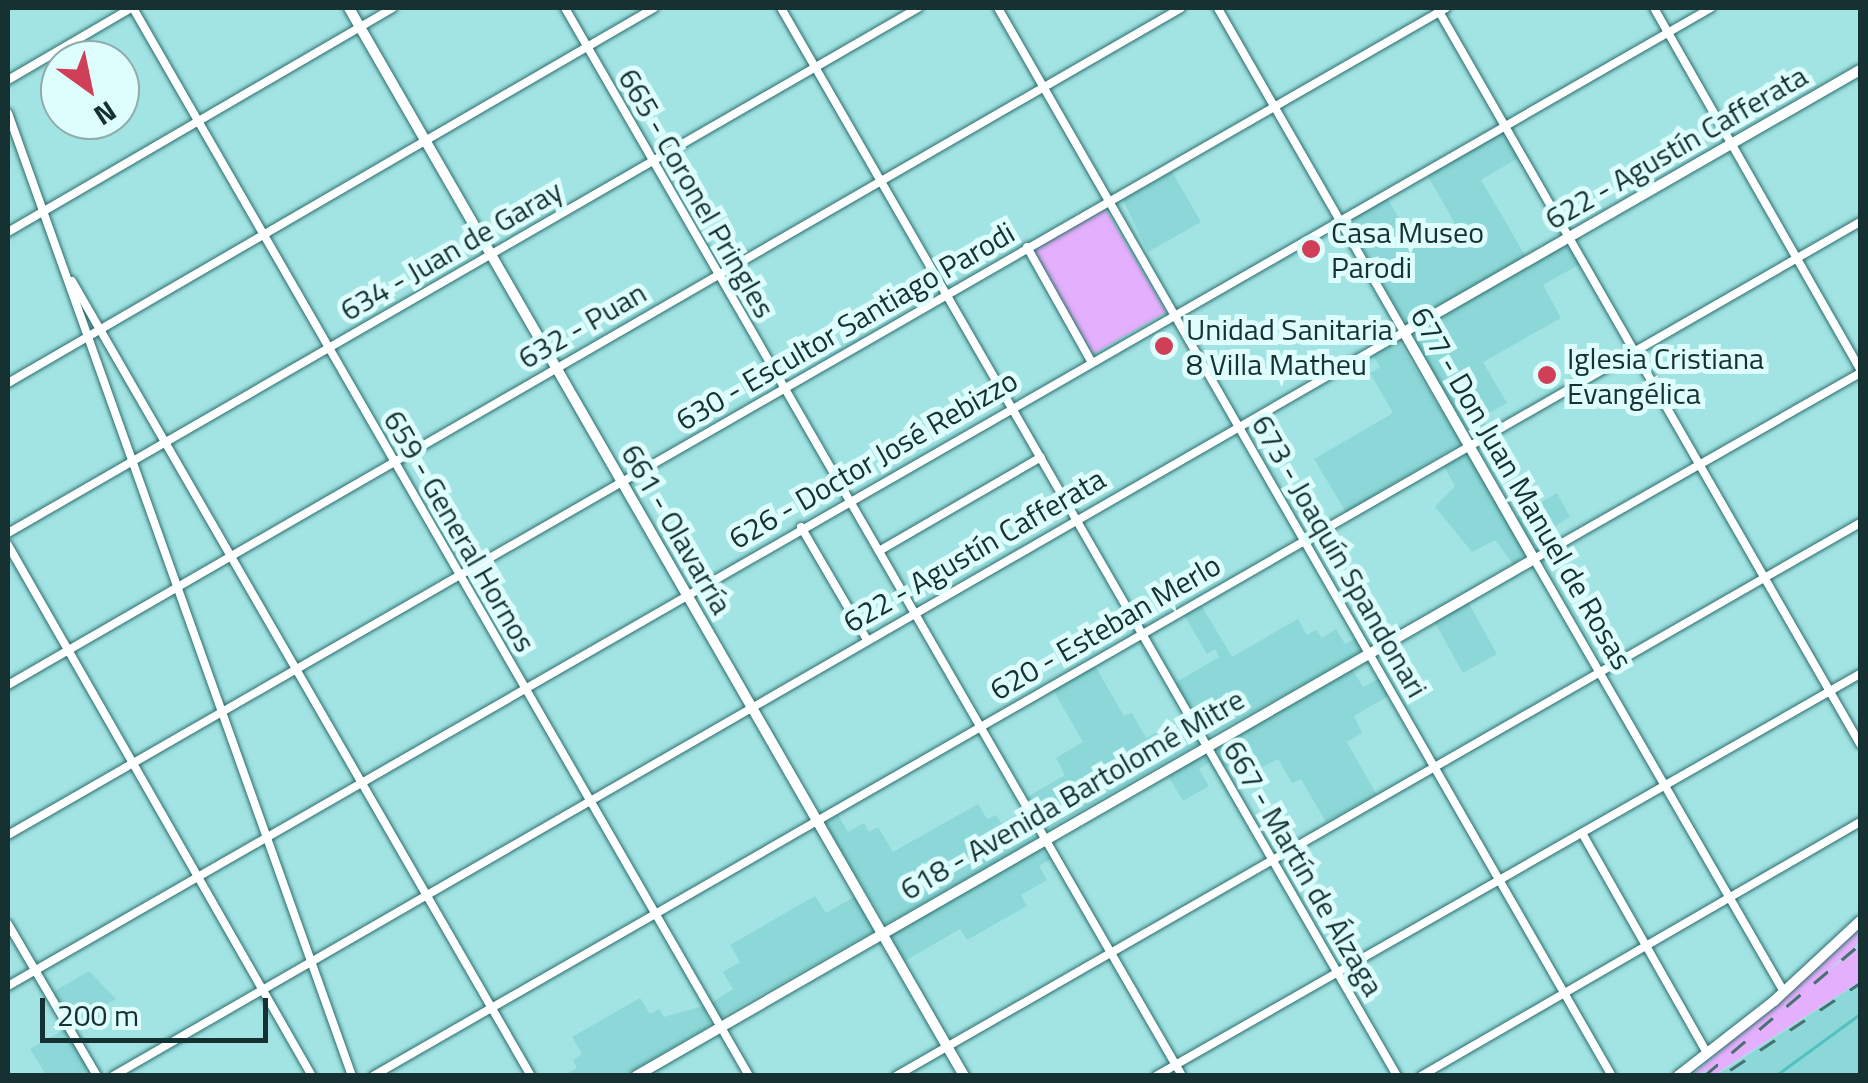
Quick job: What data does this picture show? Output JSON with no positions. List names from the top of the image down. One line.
{"streets":{"main road":["622 - Agustín Cafferata","677 - Don Juan Manuel de Rosas","661 - Olavarría","618 - Avenida Bartolomé Mitre"],"street":["665 - Coronel Pringles","634 - Juan de Garay","632 - Puan","630 - Escultor Santiago Parodi","626 - Doctor José Rebizzo","659 - General Hornos","673 - Joaquín Spandonari","620 - Esteban Merlo","667 - Martín de Álzaga"]},"crossings":[["622 - Agustín Cafferata","665 - Coronel Pringles"],["622 - Agustín Cafferata","677 - Don Juan Manuel de Rosas"],["622 - Agustín Cafferata","661 - Olavarría"],["622 - Agustín Cafferata","659 - General Hornos"],["622 - Agustín Cafferata","673 - Joaquín Spandonari"],["622 - Agustín Cafferata","667 - Martín de Álzaga"],["665 - Coronel Pringles","634 - Juan de Garay"],["665 - Coronel Pringles","632 - Puan"],["665 - Coronel Pringles","630 - Escultor Santiago Parodi"],["665 - Coronel Pringles","626 - Doctor José Rebizzo"],["665 - Coronel Pringles","620 - Esteban Merlo"],["665 - Coronel Pringles","618 - Avenida Bartolomé Mitre"],["634 - Juan de Garay","661 - Olavarría"],["634 - Juan de Garay","659 - General Hornos"],["634 - Juan de Garay","667 - Martín de Álzaga"],["632 - Puan","661 - Olavarría"],["632 - Puan","659 - General Hornos"],["632 - Puan","673 - Joaquín Spandonari"],["632 - Puan","667 - Martín de Álzaga"],["630 - Escultor Santiago Parodi","677 - Don Juan Manuel de Rosas"],["630 - Escultor Santiago Parodi","661 - Olavarría"],["630 - Escultor Santiago Parodi","659 - General Hornos"],["630 - Escultor Santiago Parodi","673 - Joaquín Spandonari"],["630 - Escultor Santiago Parodi","667 - Martín de Álzaga"],["626 - Doctor José Rebizzo","677 - Don Juan Manuel de Rosas"],["626 - Doctor José Rebizzo","661 - Olavarría"],["626 - Doctor José Rebizzo","659 - General Hornos"],["626 - Doctor José Rebizzo","673 - Joaquín Spandonari"],["626 - Doctor José Rebizzo","667 - Martín de Álzaga"],["677 - Don Juan Manuel de Rosas","620 - Esteban Merlo"],["677 - Don Juan Manuel de Rosas","618 - Avenida Bartolomé Mitre"],["661 - Olavarría","620 - Esteban Merlo"],["661 - Olavarría","618 - Avenida Bartolomé Mitre"],["659 - General Hornos","620 - Esteban Merlo"],["659 - General Hornos","618 - Avenida Bartolomé Mitre"],["673 - Joaquín Spandonari","620 - Esteban Merlo"],["673 - Joaquín Spandonari","618 - Avenida Bartolomé Mitre"],["620 - Esteban Merlo","667 - Martín de Álzaga"],["618 - Avenida Bartolomé Mitre","667 - Martín de Álzaga"]],"places":["Casa Museo Parodi","Unidad Sanitaria 8 Villa Matheu","Iglesia Cristiana Evangélica"],"scale_bar":"200 m","north":"bottom right"}
